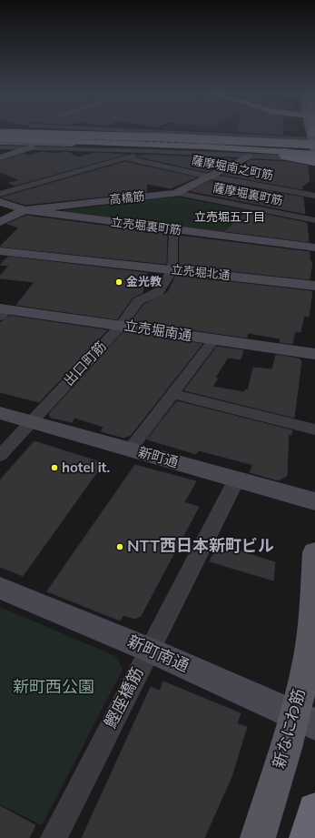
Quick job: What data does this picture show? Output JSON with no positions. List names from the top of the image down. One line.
{"streets":{"main road":["新なにわ筋"],"street":["薩摩堀南之町筋","薩摩堀裏町筋","高橋筋","立売堀裏町筋","立売堀北通","立売堀南通","出口町筋","新町通","新町南通","鰹座橋筋"]},"crossings":[["薩摩堀南之町筋","高橋筋"],["薩摩堀裏町筋","高橋筋"],["高橋筋","立売堀裏町筋"],["立売堀北通","出口町筋"],["立売堀南通","出口町筋"],["出口町筋","新町通"],["新町通","鰹座橋筋"],["新町南通","鰹座橋筋"],["新町南通","新なにわ筋"]],"districts":["立売堀五丁目"],"parks":["新町西公園"],"places":["金光教","hotel it.","NTT西日本新町ビル"]}
